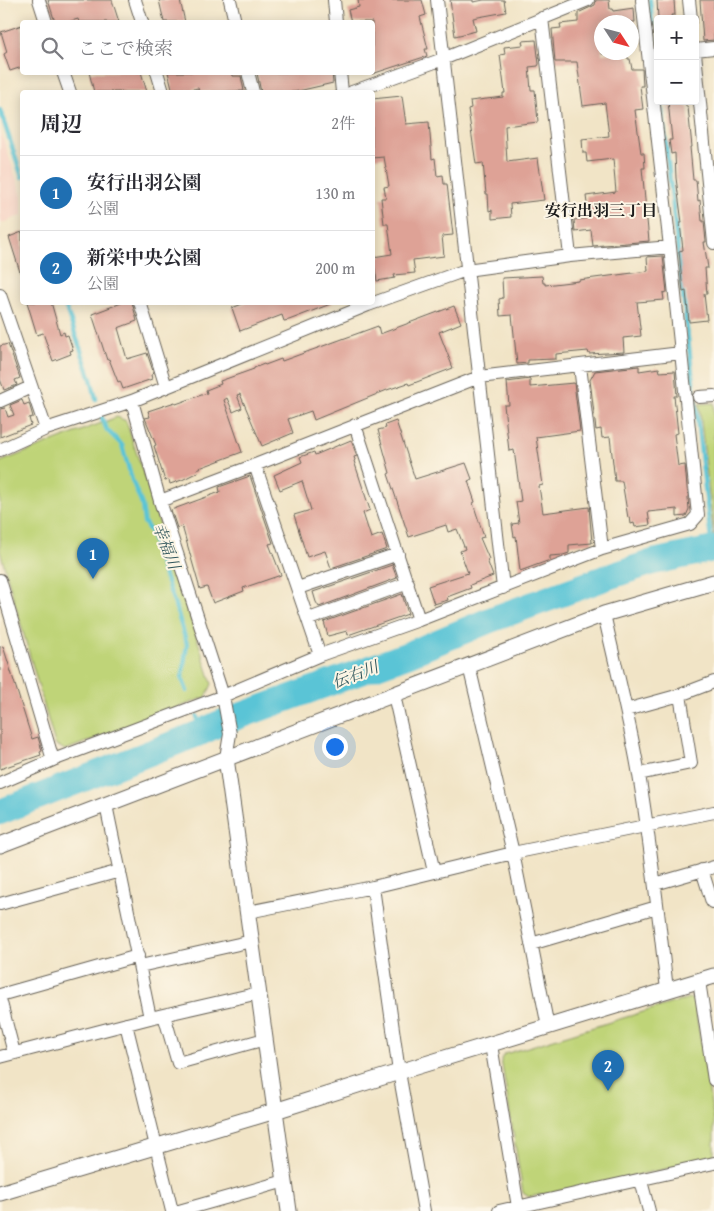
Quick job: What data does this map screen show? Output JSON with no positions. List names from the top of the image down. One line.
{"districts":["安行出羽三丁目"],"water":["幸福川","伝右川"],"north":"bottom right","page":{"map_buttons":["+","−"],"search":"ここで検索","heading":["周辺","2件"],"list":[{"mark":"1","name":"安行出羽公園","note":"公園","value":"130 m"},{"mark":"2","name":"新栄中央公園","note":"公園","value":"200 m"}],"pins":["1","2"]}}
